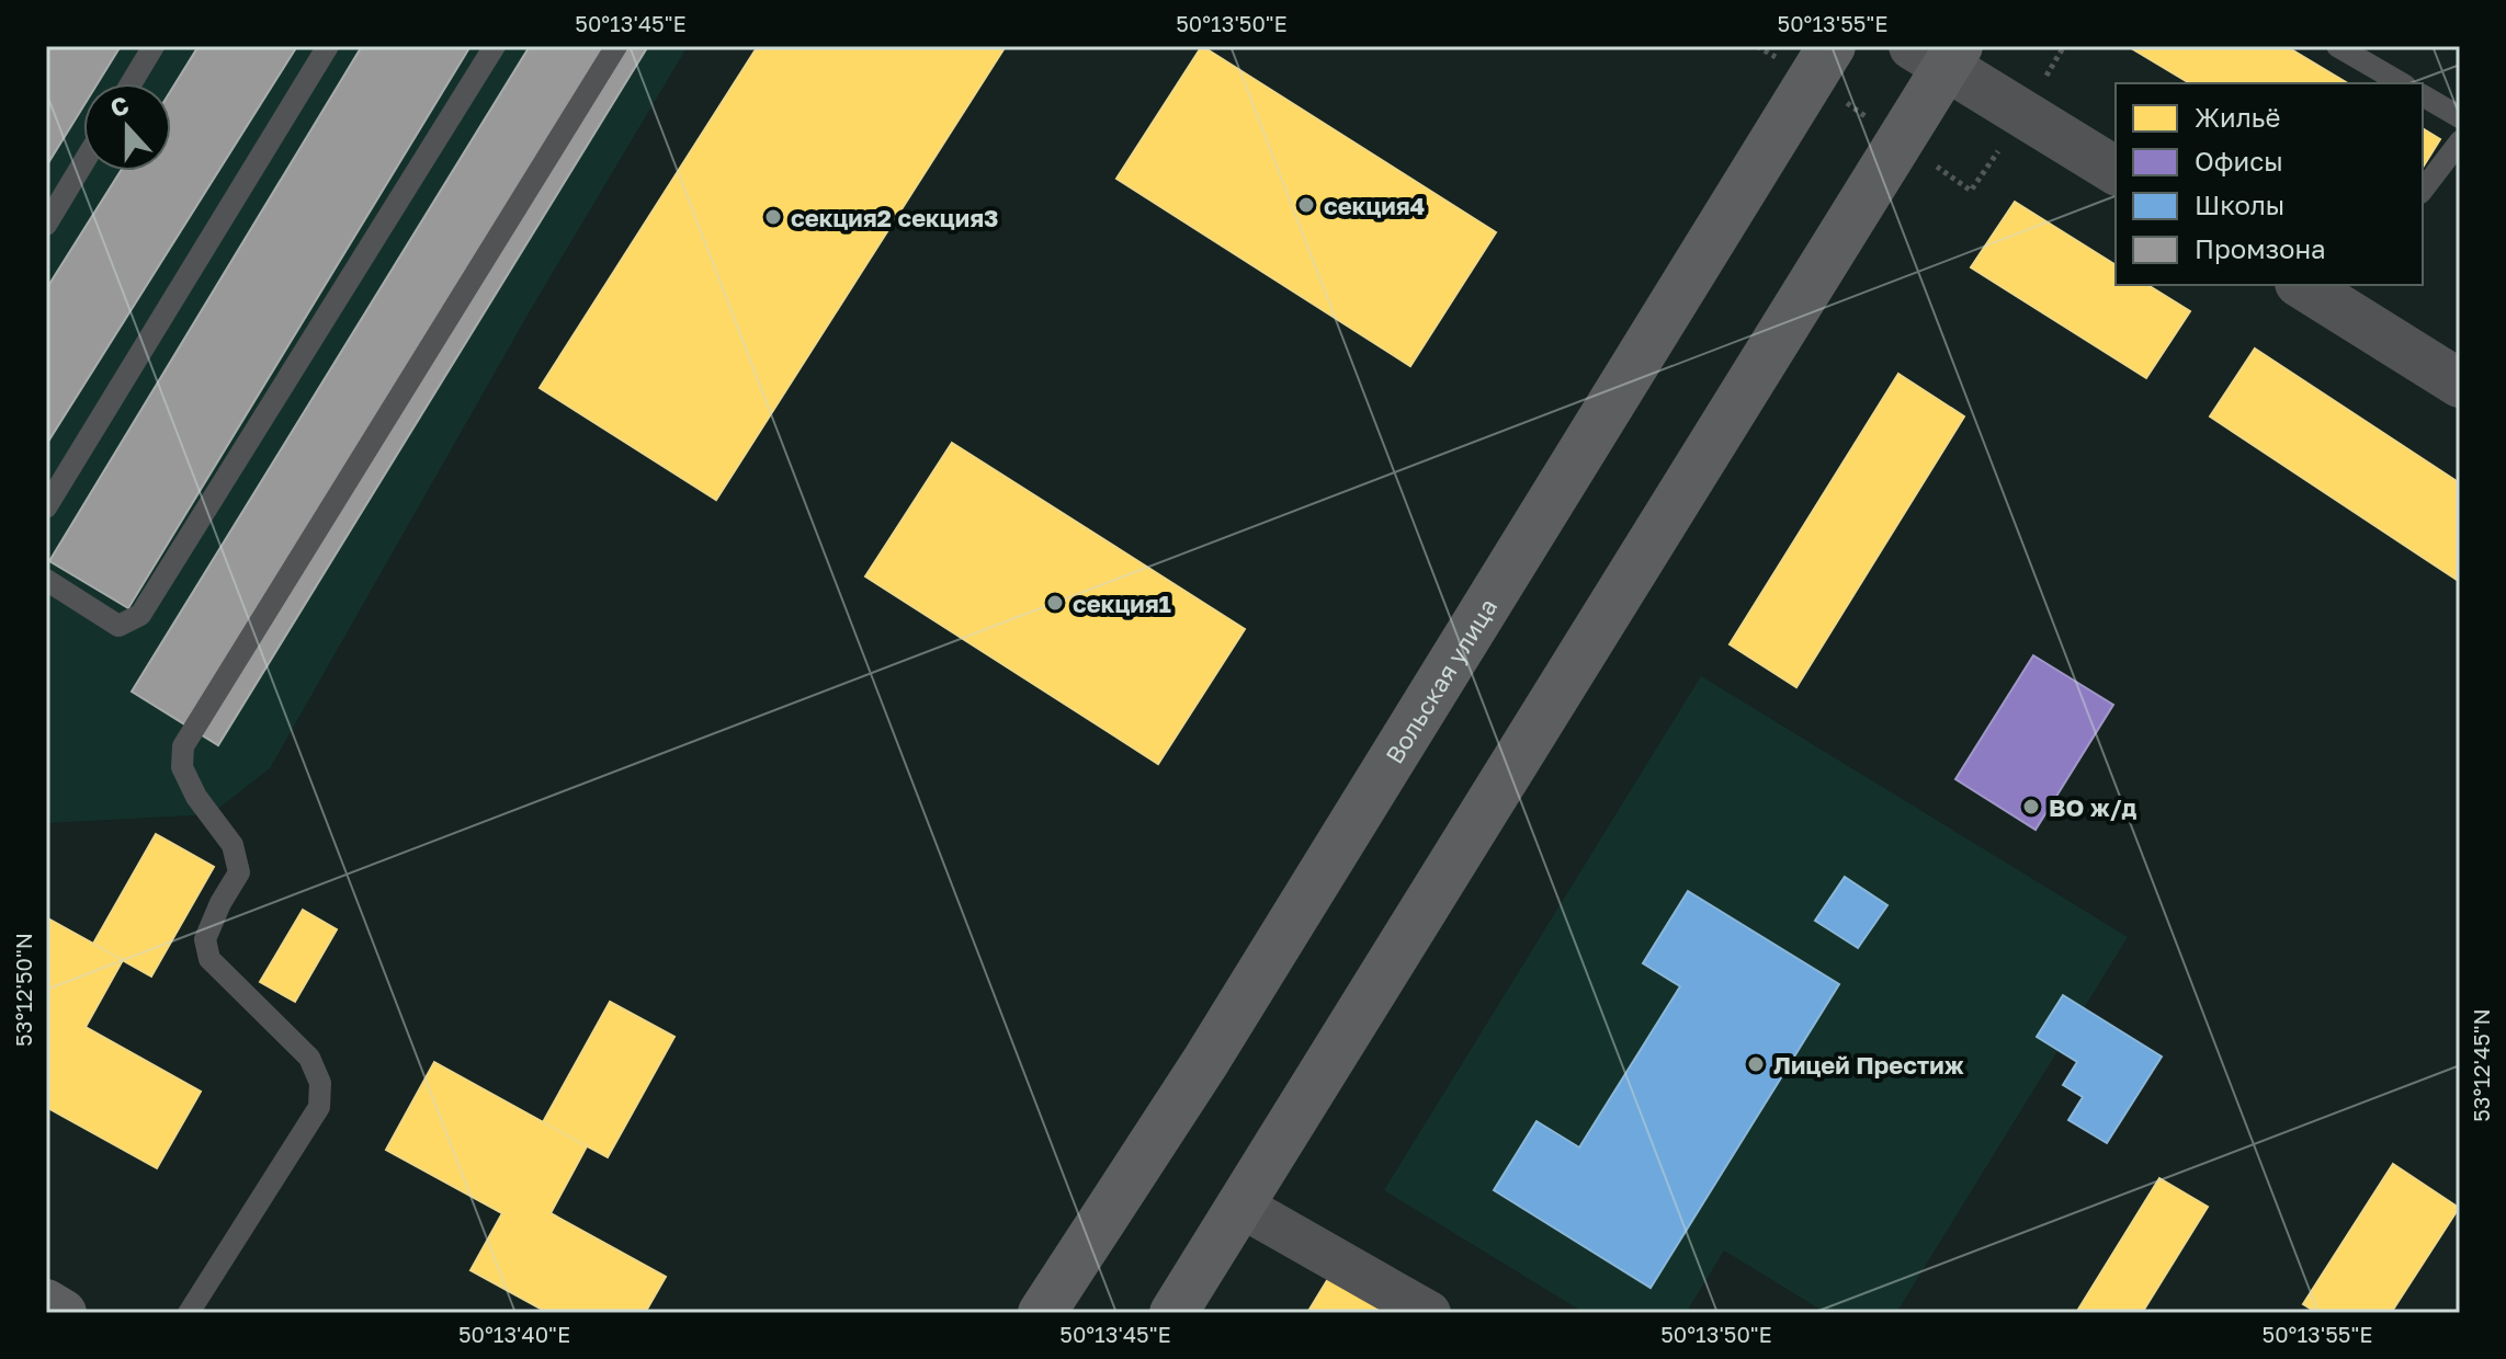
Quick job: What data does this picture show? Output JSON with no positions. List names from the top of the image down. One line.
{"streets":{"main road":["Вольская улица"]},"places":["секция4","секция2 секция3","секция1","ВО ж/д","Лицей Престиж"],"legend":["Жильё","Офисы","Школы","Промзона"],"north":"top","coordinates":["50°13'45\"E","50°13'50\"E","50°13'55\"E","53°12'50\"N","53°12'45\"N","50°13'40\"E"]}
